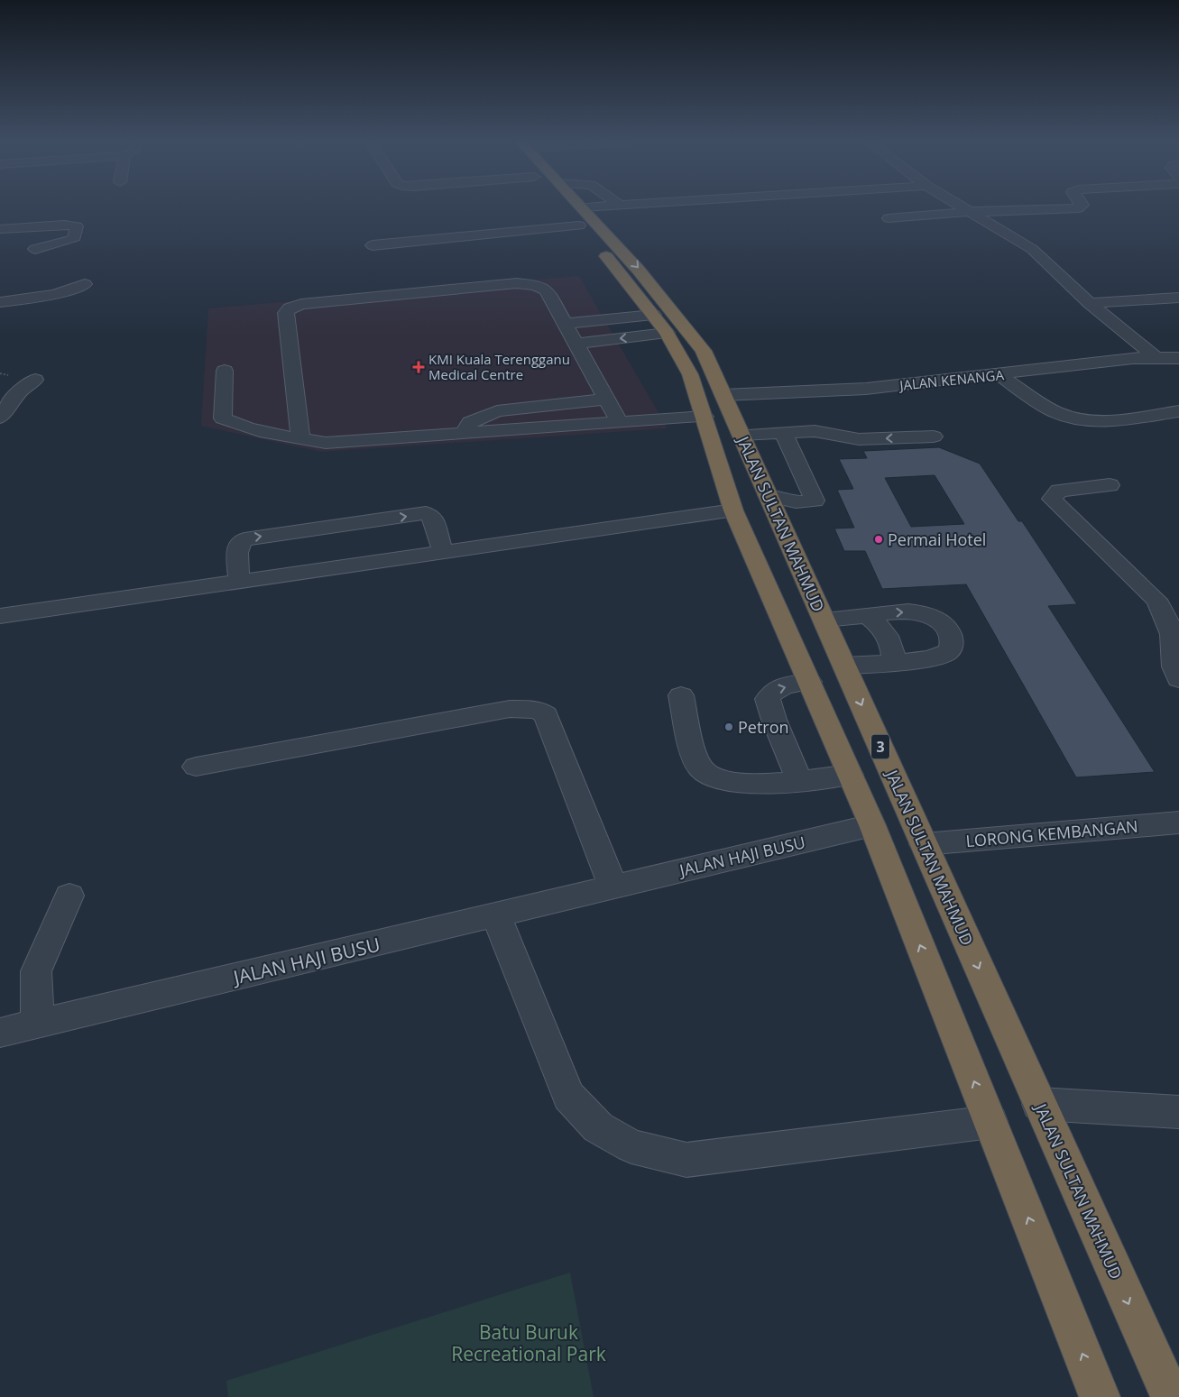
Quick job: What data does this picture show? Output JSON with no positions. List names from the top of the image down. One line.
{"streets":{"highway":["JALAN SULTAN MAHMUD","3"],"street":["JALAN KENANGA","LORONG KEMBANGAN","JALAN HAJI BUSU"]},"crossings":[["JALAN KENANGA","JALAN SULTAN MAHMUD"],["JALAN SULTAN MAHMUD","LORONG KEMBANGAN"],["JALAN SULTAN MAHMUD","JALAN HAJI BUSU"]],"parks":["Batu Buruk Recreational Park"],"places":{"health":["KMI Kuala Terengganu Medical Centre"],"other":["Permai Hotel","Petron"]}}
